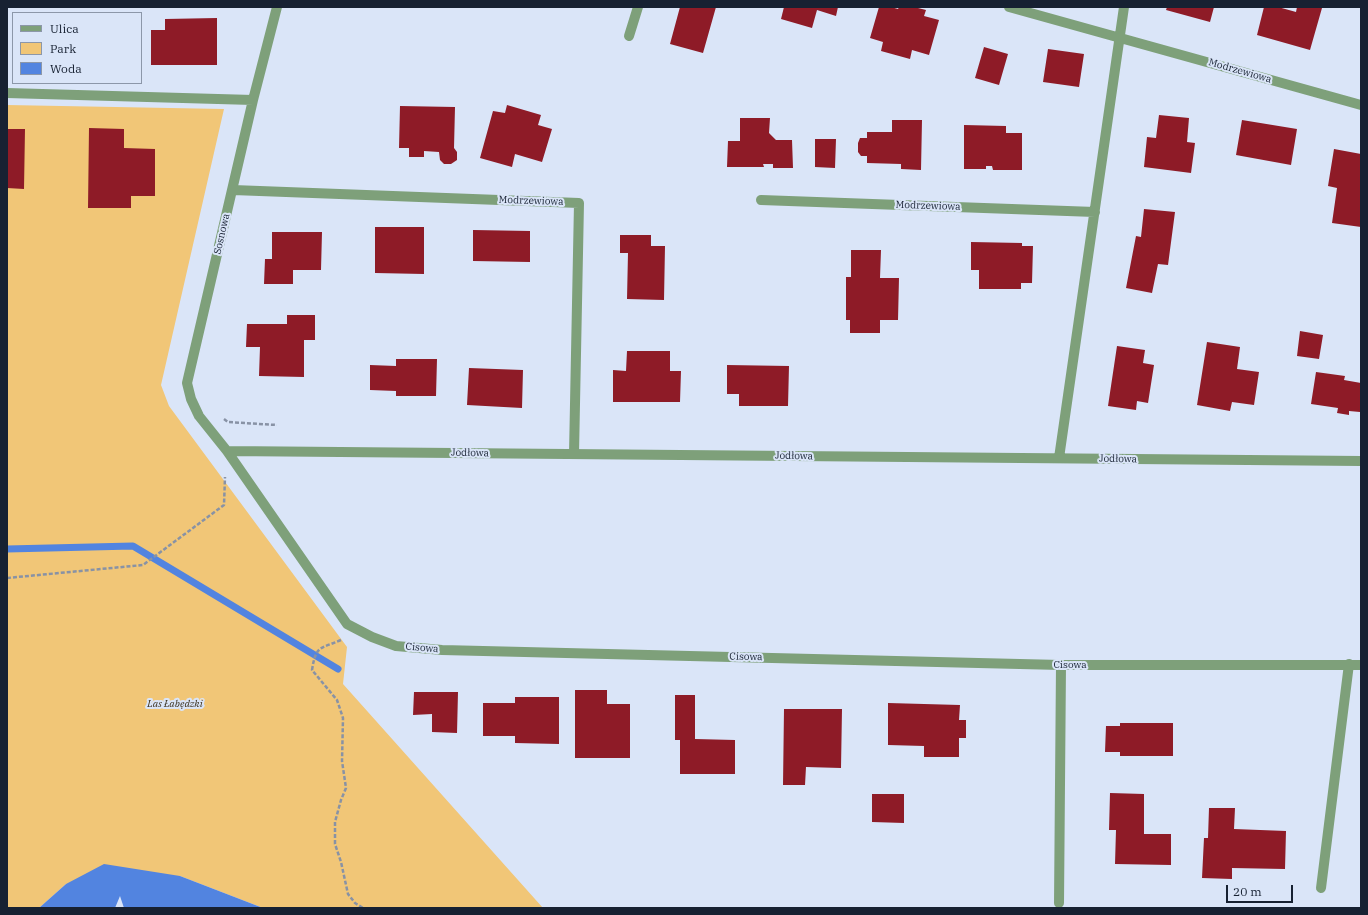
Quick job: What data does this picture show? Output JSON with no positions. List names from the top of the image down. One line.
{"streets":{"street":["Modrzewiowa","Sosnowa","Jodłowa","Cisowa"]},"crossings":[["Modrzewiowa","Sosnowa"],["Modrzewiowa","Jodłowa"],["Sosnowa","Jodłowa"],["Sosnowa","Cisowa"],["Jodłowa","Cisowa"]],"parks":["Las Łabędzki"],"legend":["Ulica","Park","Woda"],"scale_bar":"20 m"}
